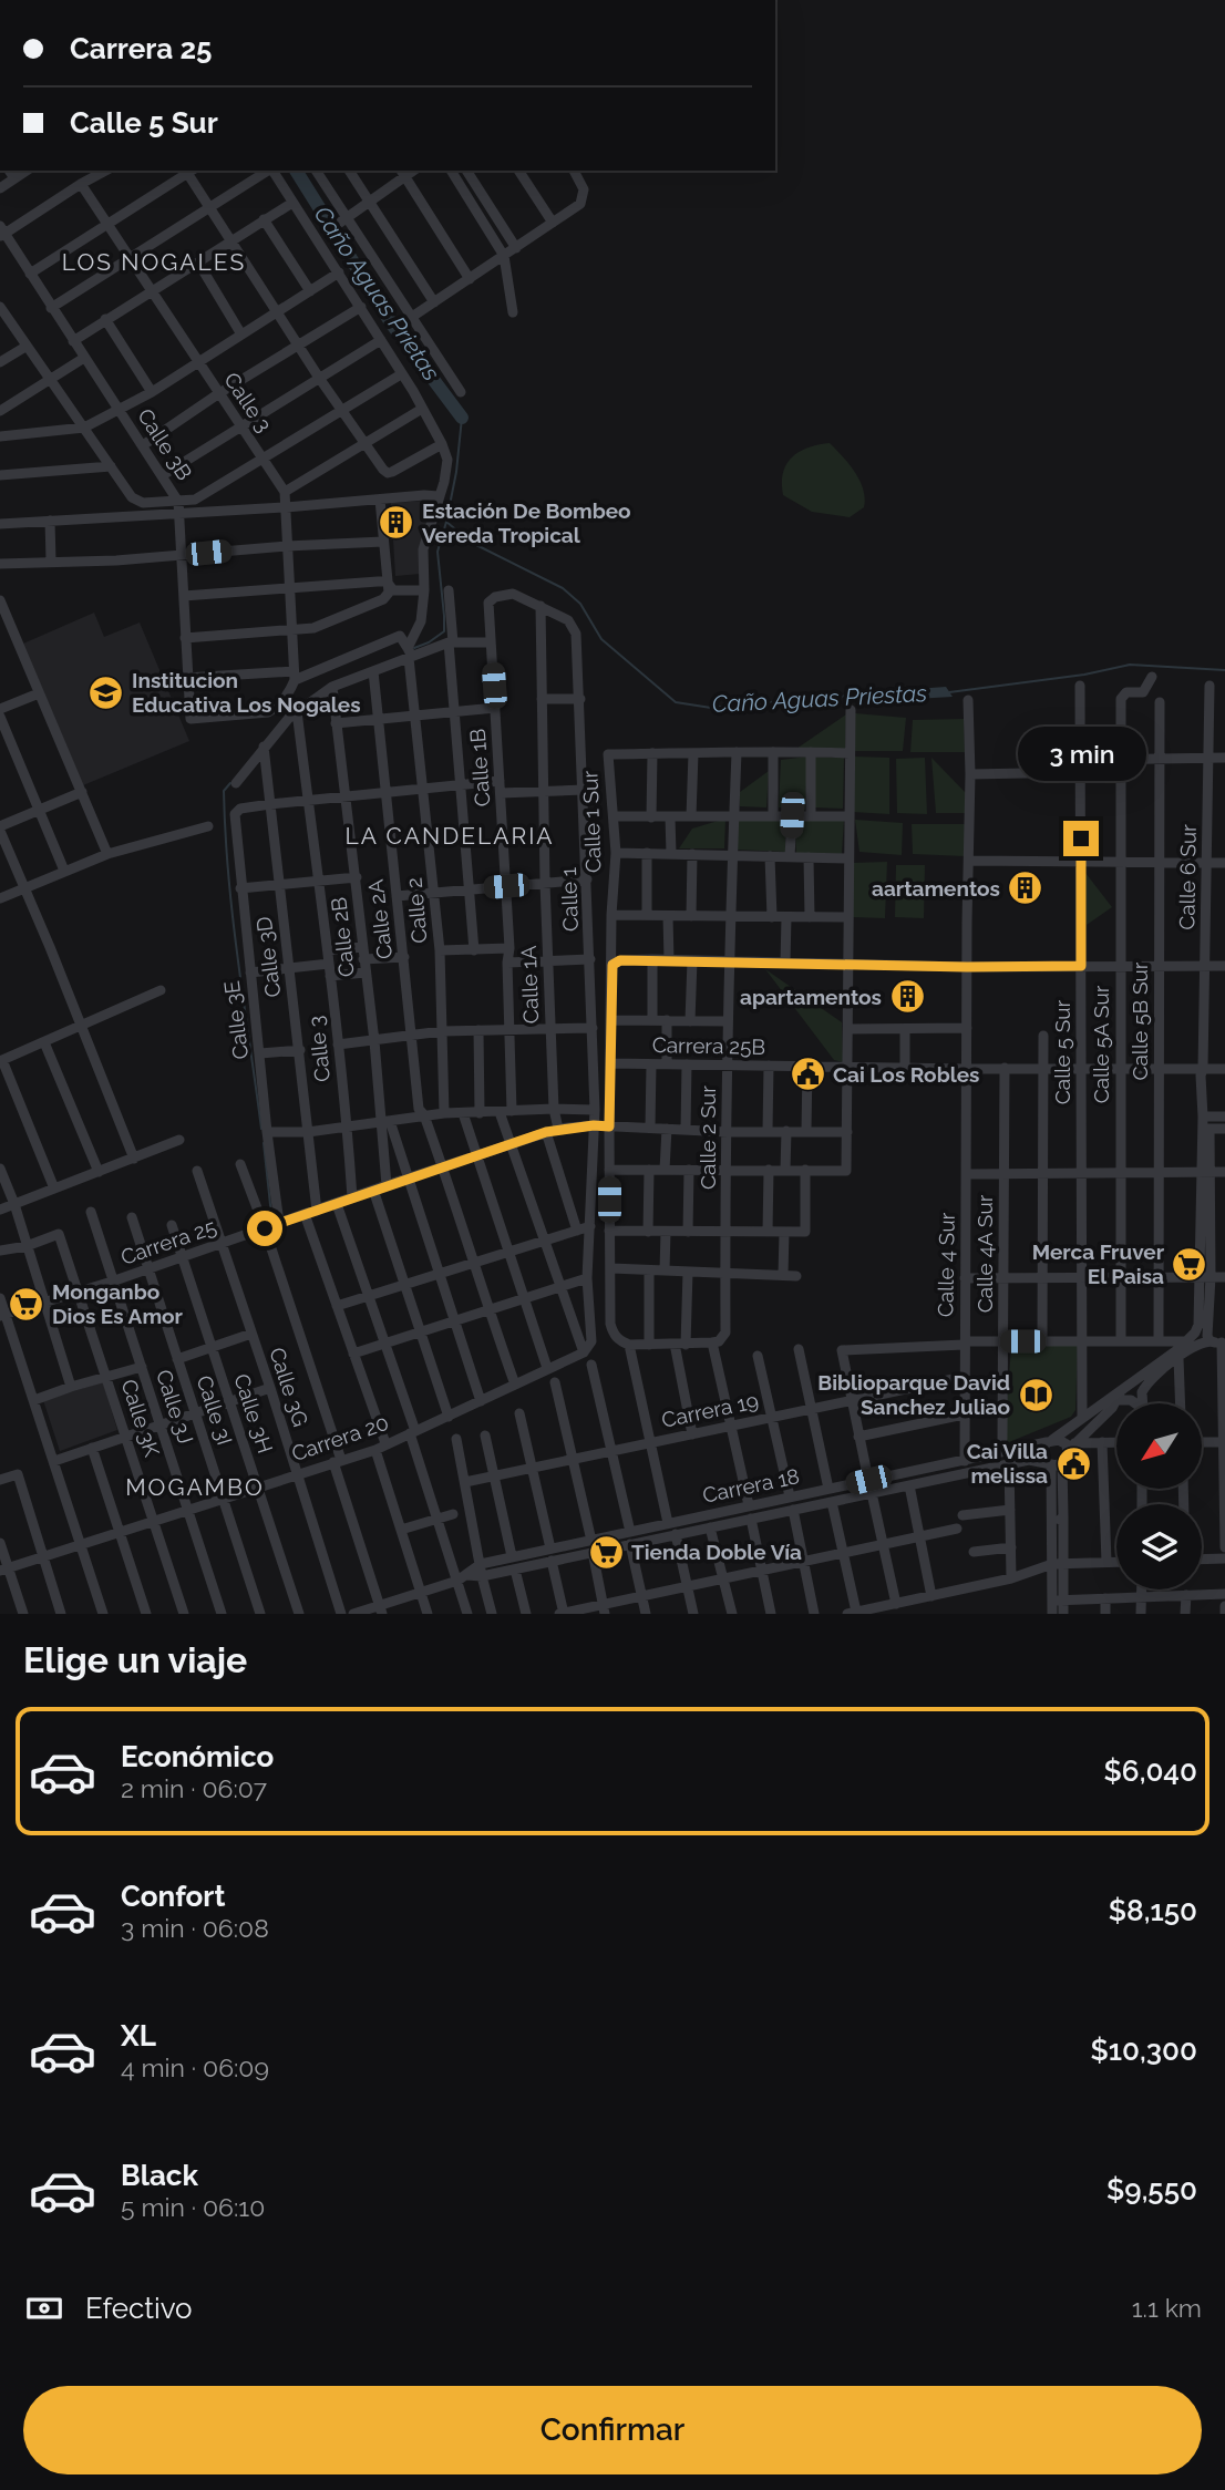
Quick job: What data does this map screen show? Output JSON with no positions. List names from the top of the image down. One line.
{"streets":{"street":["Calle 3","Calle 3B","Calle 1B","Calle 1 Sur","Calle 6 Sur","Calle 1","Calle 2","Calle 2A","Calle 2B","Calle 3D","Calle 1A","Calle 3E","Calle 5B Sur","Calle 5A Sur","Carrera 25B","Calle 5 Sur","Calle 2 Sur","Carrera 25","Calle 4A Sur","Calle 4 Sur","Calle 3G","Calle 3J","Calle 3I","Carrera 19","Calle 3H","Calle 3K","Carrera 20","Carrera 18"]},"crossings":[["Calle 3","Calle 3B"],["Calle 3","Carrera 25"],["Calle 1B","Calle 1"],["Calle 1 Sur","Calle 1"],["Calle 1 Sur","Carrera 25B"],["Calle 1 Sur","Carrera 25"],["Calle 6 Sur","Carrera 25B"],["Calle 1","Calle 1A"],["Calle 1","Carrera 25"],["Calle 2B","Carrera 25"],["Calle 3D","Calle 3E"],["Calle 3D","Carrera 25"],["Calle 1A","Carrera 25"],["Calle 3E","Carrera 25"],["Calle 5B Sur","Carrera 25B"],["Calle 5A Sur","Carrera 25B"],["Carrera 25B","Calle 5 Sur"],["Carrera 25B","Calle 2 Sur"],["Carrera 25B","Calle 4A Sur"],["Carrera 25B","Calle 4 Sur"],["Calle 2 Sur","Carrera 25"],["Carrera 25","Calle 3G"],["Carrera 25","Calle 3J"],["Carrera 25","Calle 3I"],["Carrera 25","Calle 3H"],["Carrera 25","Calle 3K"],["Calle 4 Sur","Carrera 19"],["Calle 4 Sur","Carrera 18"],["Calle 3G","Carrera 20"],["Calle 3J","Carrera 20"],["Calle 3I","Carrera 20"],["Calle 3H","Carrera 20"],["Calle 3K","Carrera 20"]],"districts":["LOS NOGALES","LA CANDELARIA","MOGAMBO"],"water":["Caño Aguas Prietas","Caño Aguas Priestas"],"places":{"building":["Estación De Bombeo Vereda Tropical","aartamentos","apartamentos"],"school or university":["Institucion Educativa Los Nogales"],"public building":["Cai Los Robles","Cai Villa melissa"],"supermarket":["Merca Fruver El Paisa","Monganbo Dios Es Amor","Tienda Doble Vía"],"library":["Biblioparque David Sanchez Juliao"]},"north":"bottom left","page":{"banner":["Carrera 25","Calle 5 Sur"],"bubble":"3 min","heading":"Elige un viaje","list":[{"name":"Económico","note":"2 min · 06:07","value":"$6,040"},{"name":"Confort","note":"3 min · 06:08","value":"$8,150"},{"name":"XL","note":"4 min · 06:09","value":"$10,300"},{"name":"Black","note":"5 min · 06:10","value":"$9,550"}],"pay":["Efectivo","1.1 km"],"buttons":"Confirmar"}}
